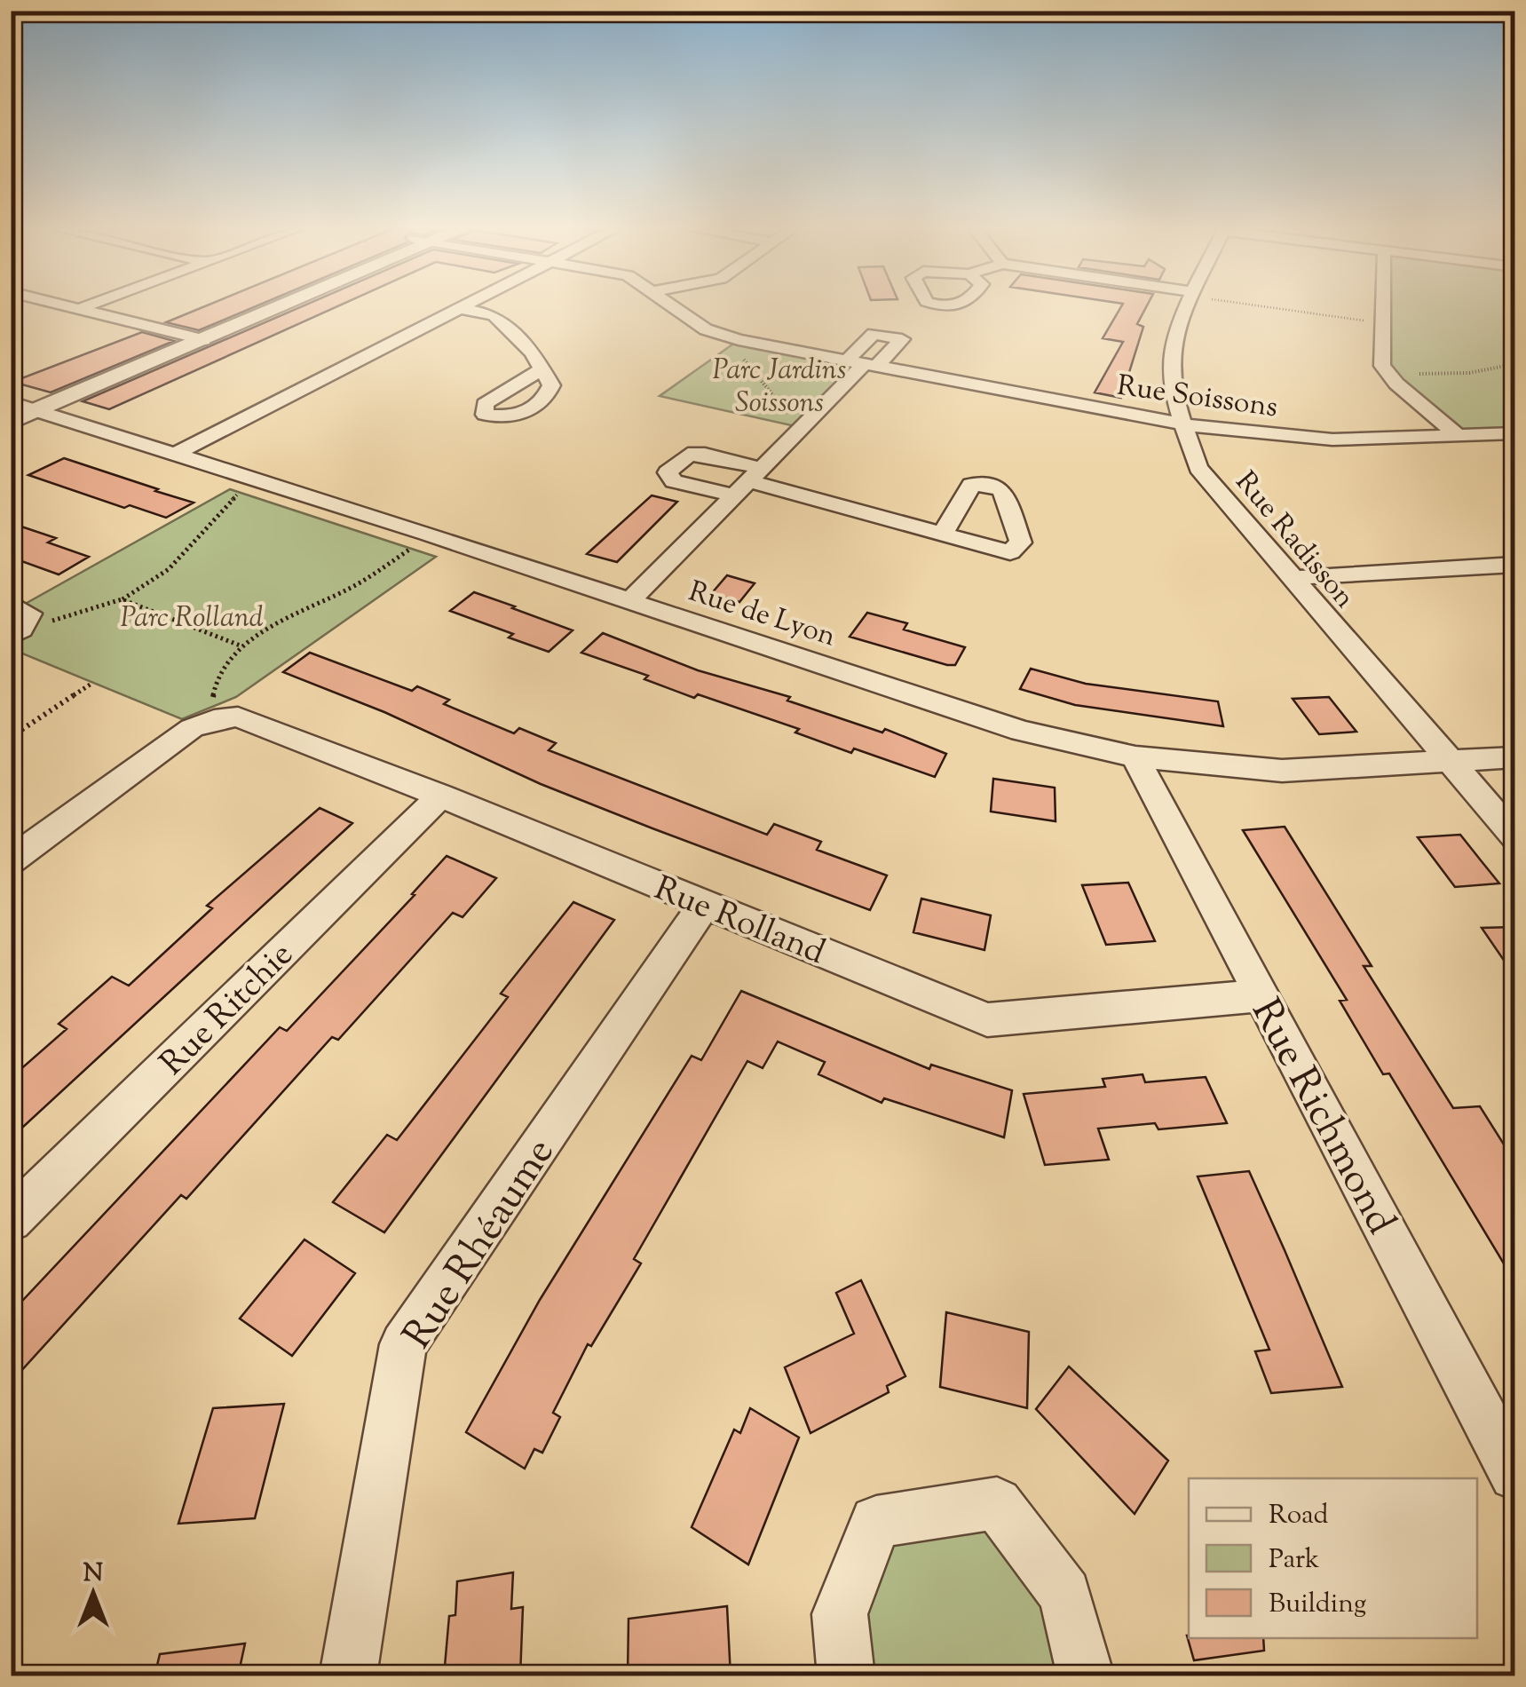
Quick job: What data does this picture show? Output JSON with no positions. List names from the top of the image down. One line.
{"streets":{"street":["Rue Soissons","Rue Radisson","Rue de Lyon","Rue Rolland","Rue Ritchie","Rue Richmond","Rue Rhéaume"]},"crossings":[["Rue Soissons","Rue Radisson"],["Rue Radisson","Rue de Lyon"],["Rue de Lyon","Rue Richmond"],["Rue Rolland","Rue Ritchie"],["Rue Rolland","Rue Richmond"],["Rue Rolland","Rue Rhéaume"]],"parks":["Parc Jardins Soissons","Parc Rolland"],"legend":["Road","Park","Building"],"north":"top"}
